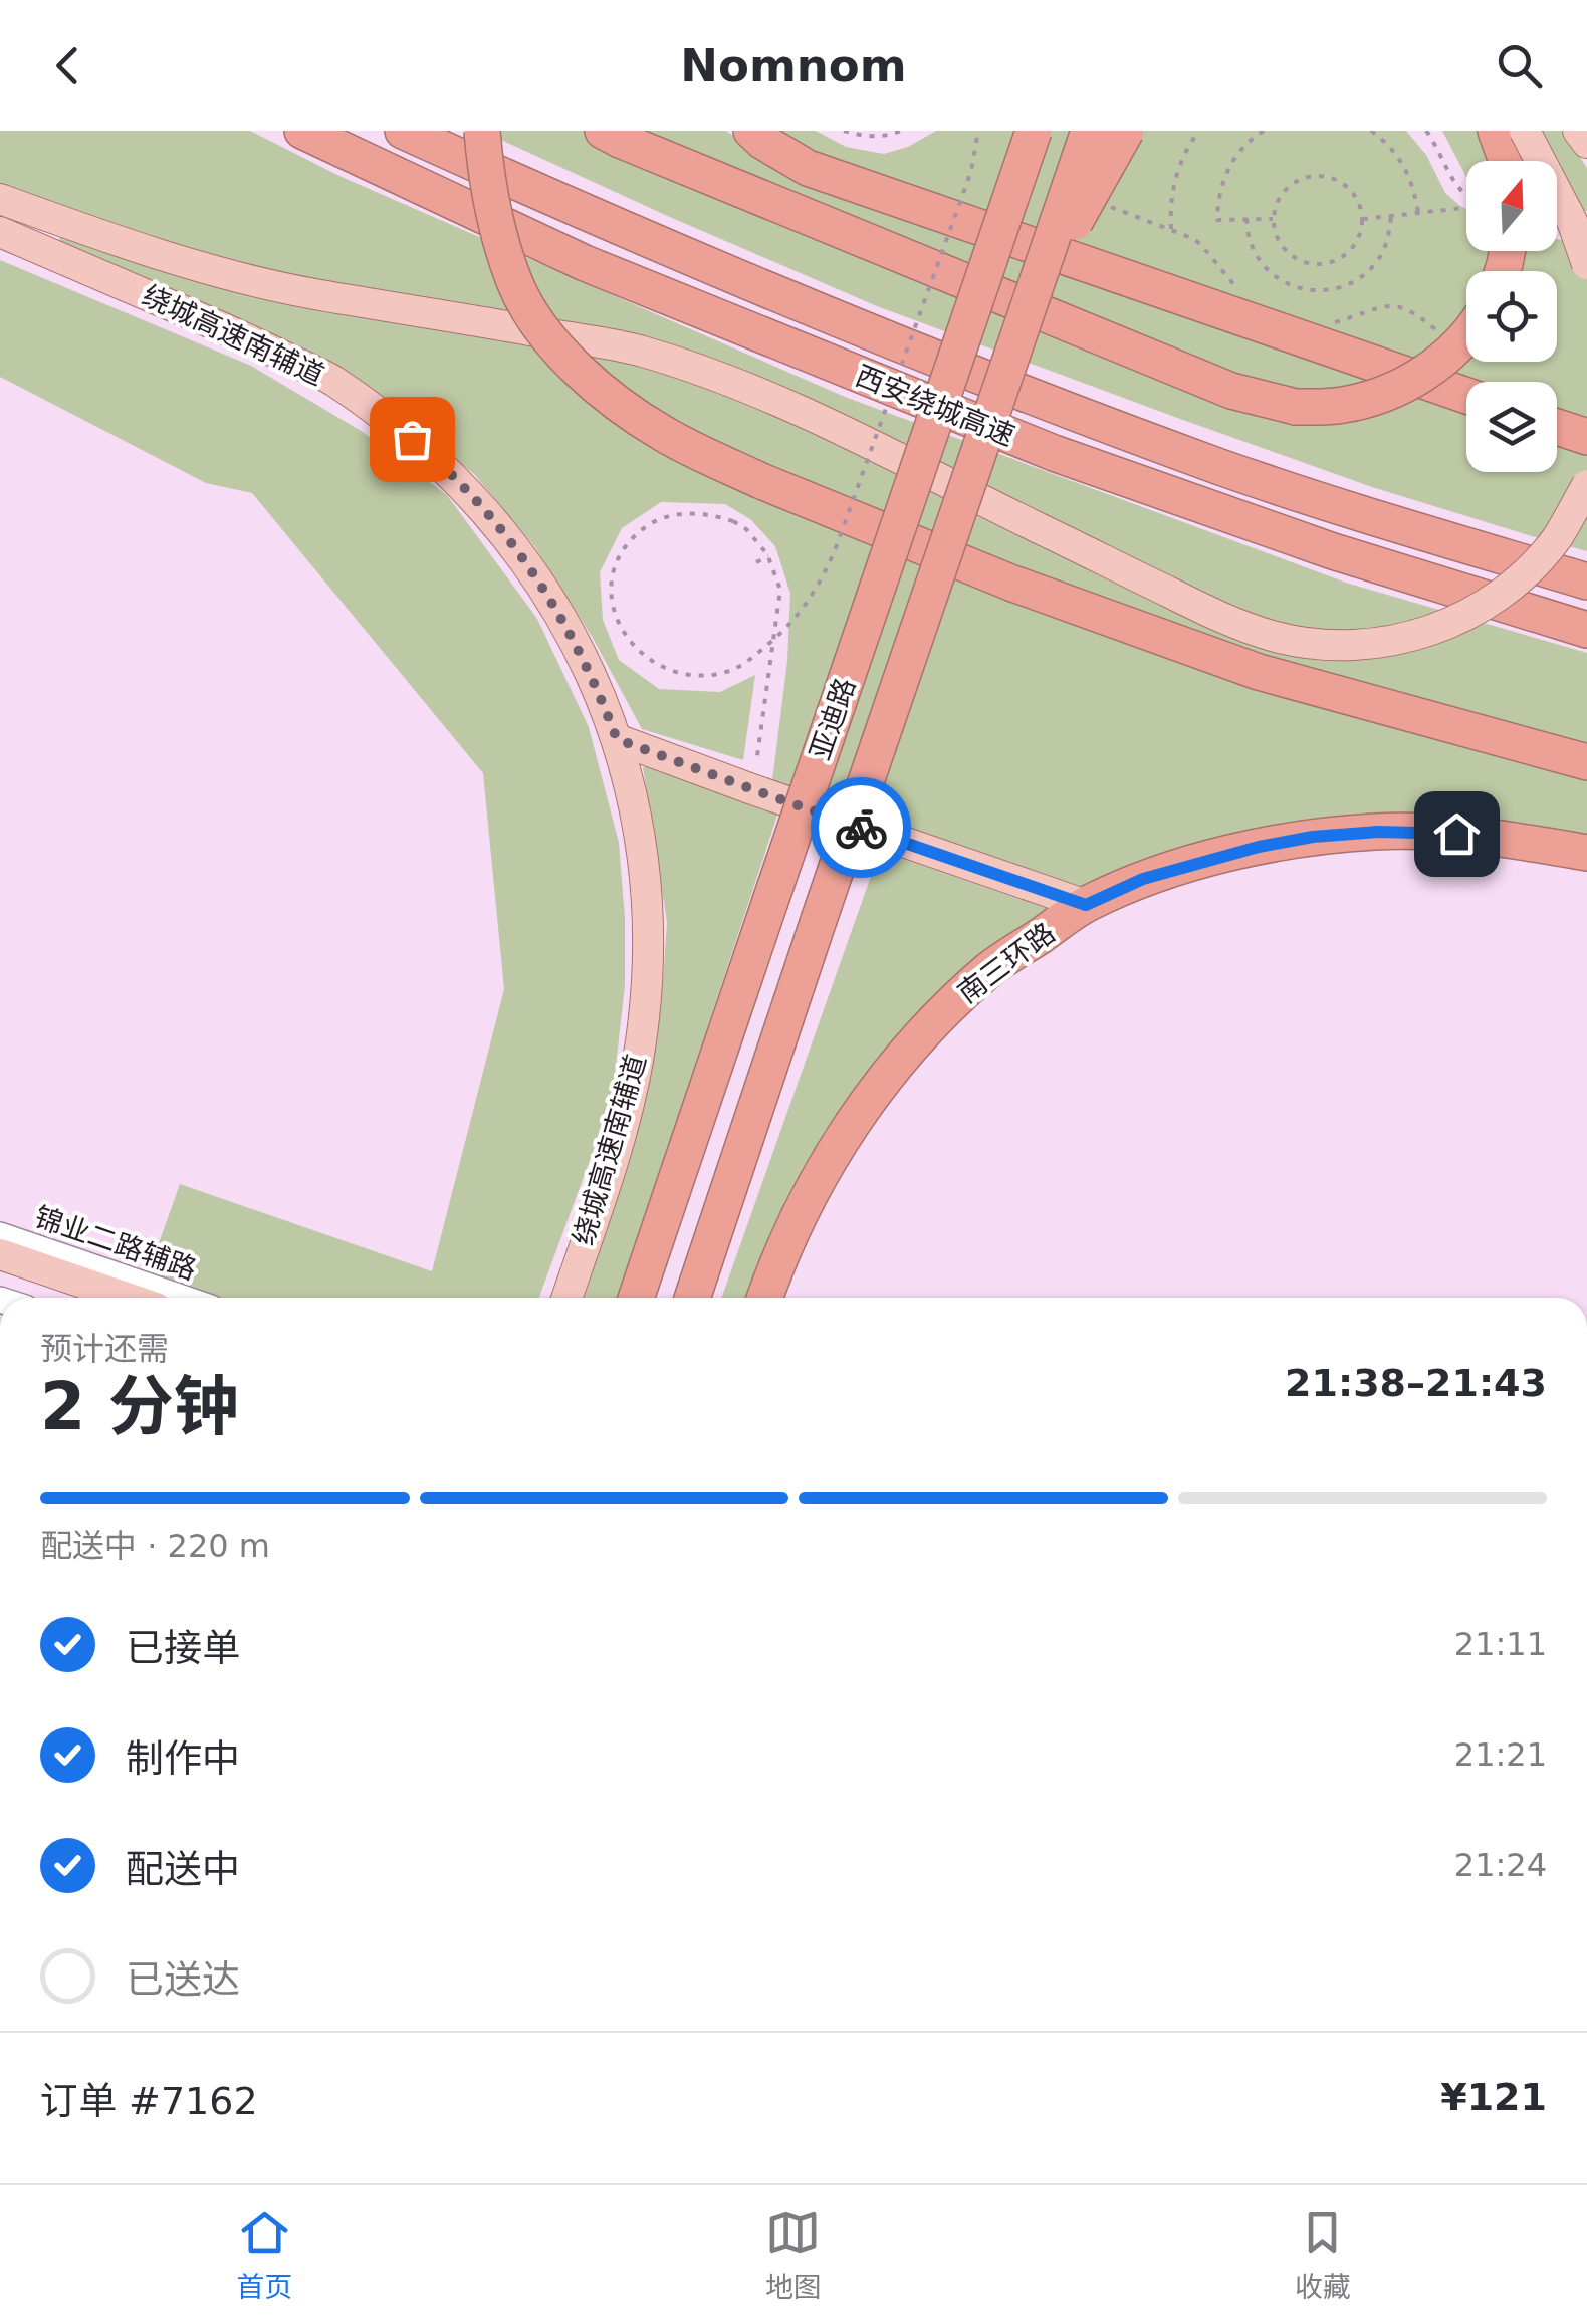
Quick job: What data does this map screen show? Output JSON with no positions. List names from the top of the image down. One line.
{"streets":{"highway":["西安绕城高速","亚迪路","南三环路"],"main road":["绕城高速南辅道"],"street":["锦业二路辅路"]},"north":"top","page":{"header":"Nomnom","heading":["2 分钟","预计还需","21:38–21:43"],"panel":["订单 #7162","¥121"],"bar":"配送中 · 220 m","list":[["已接单","21:11"],["制作中","21:21"],["配送中","21:24"],"已送达"],"tabs":["首页","地图","收藏"]}}
